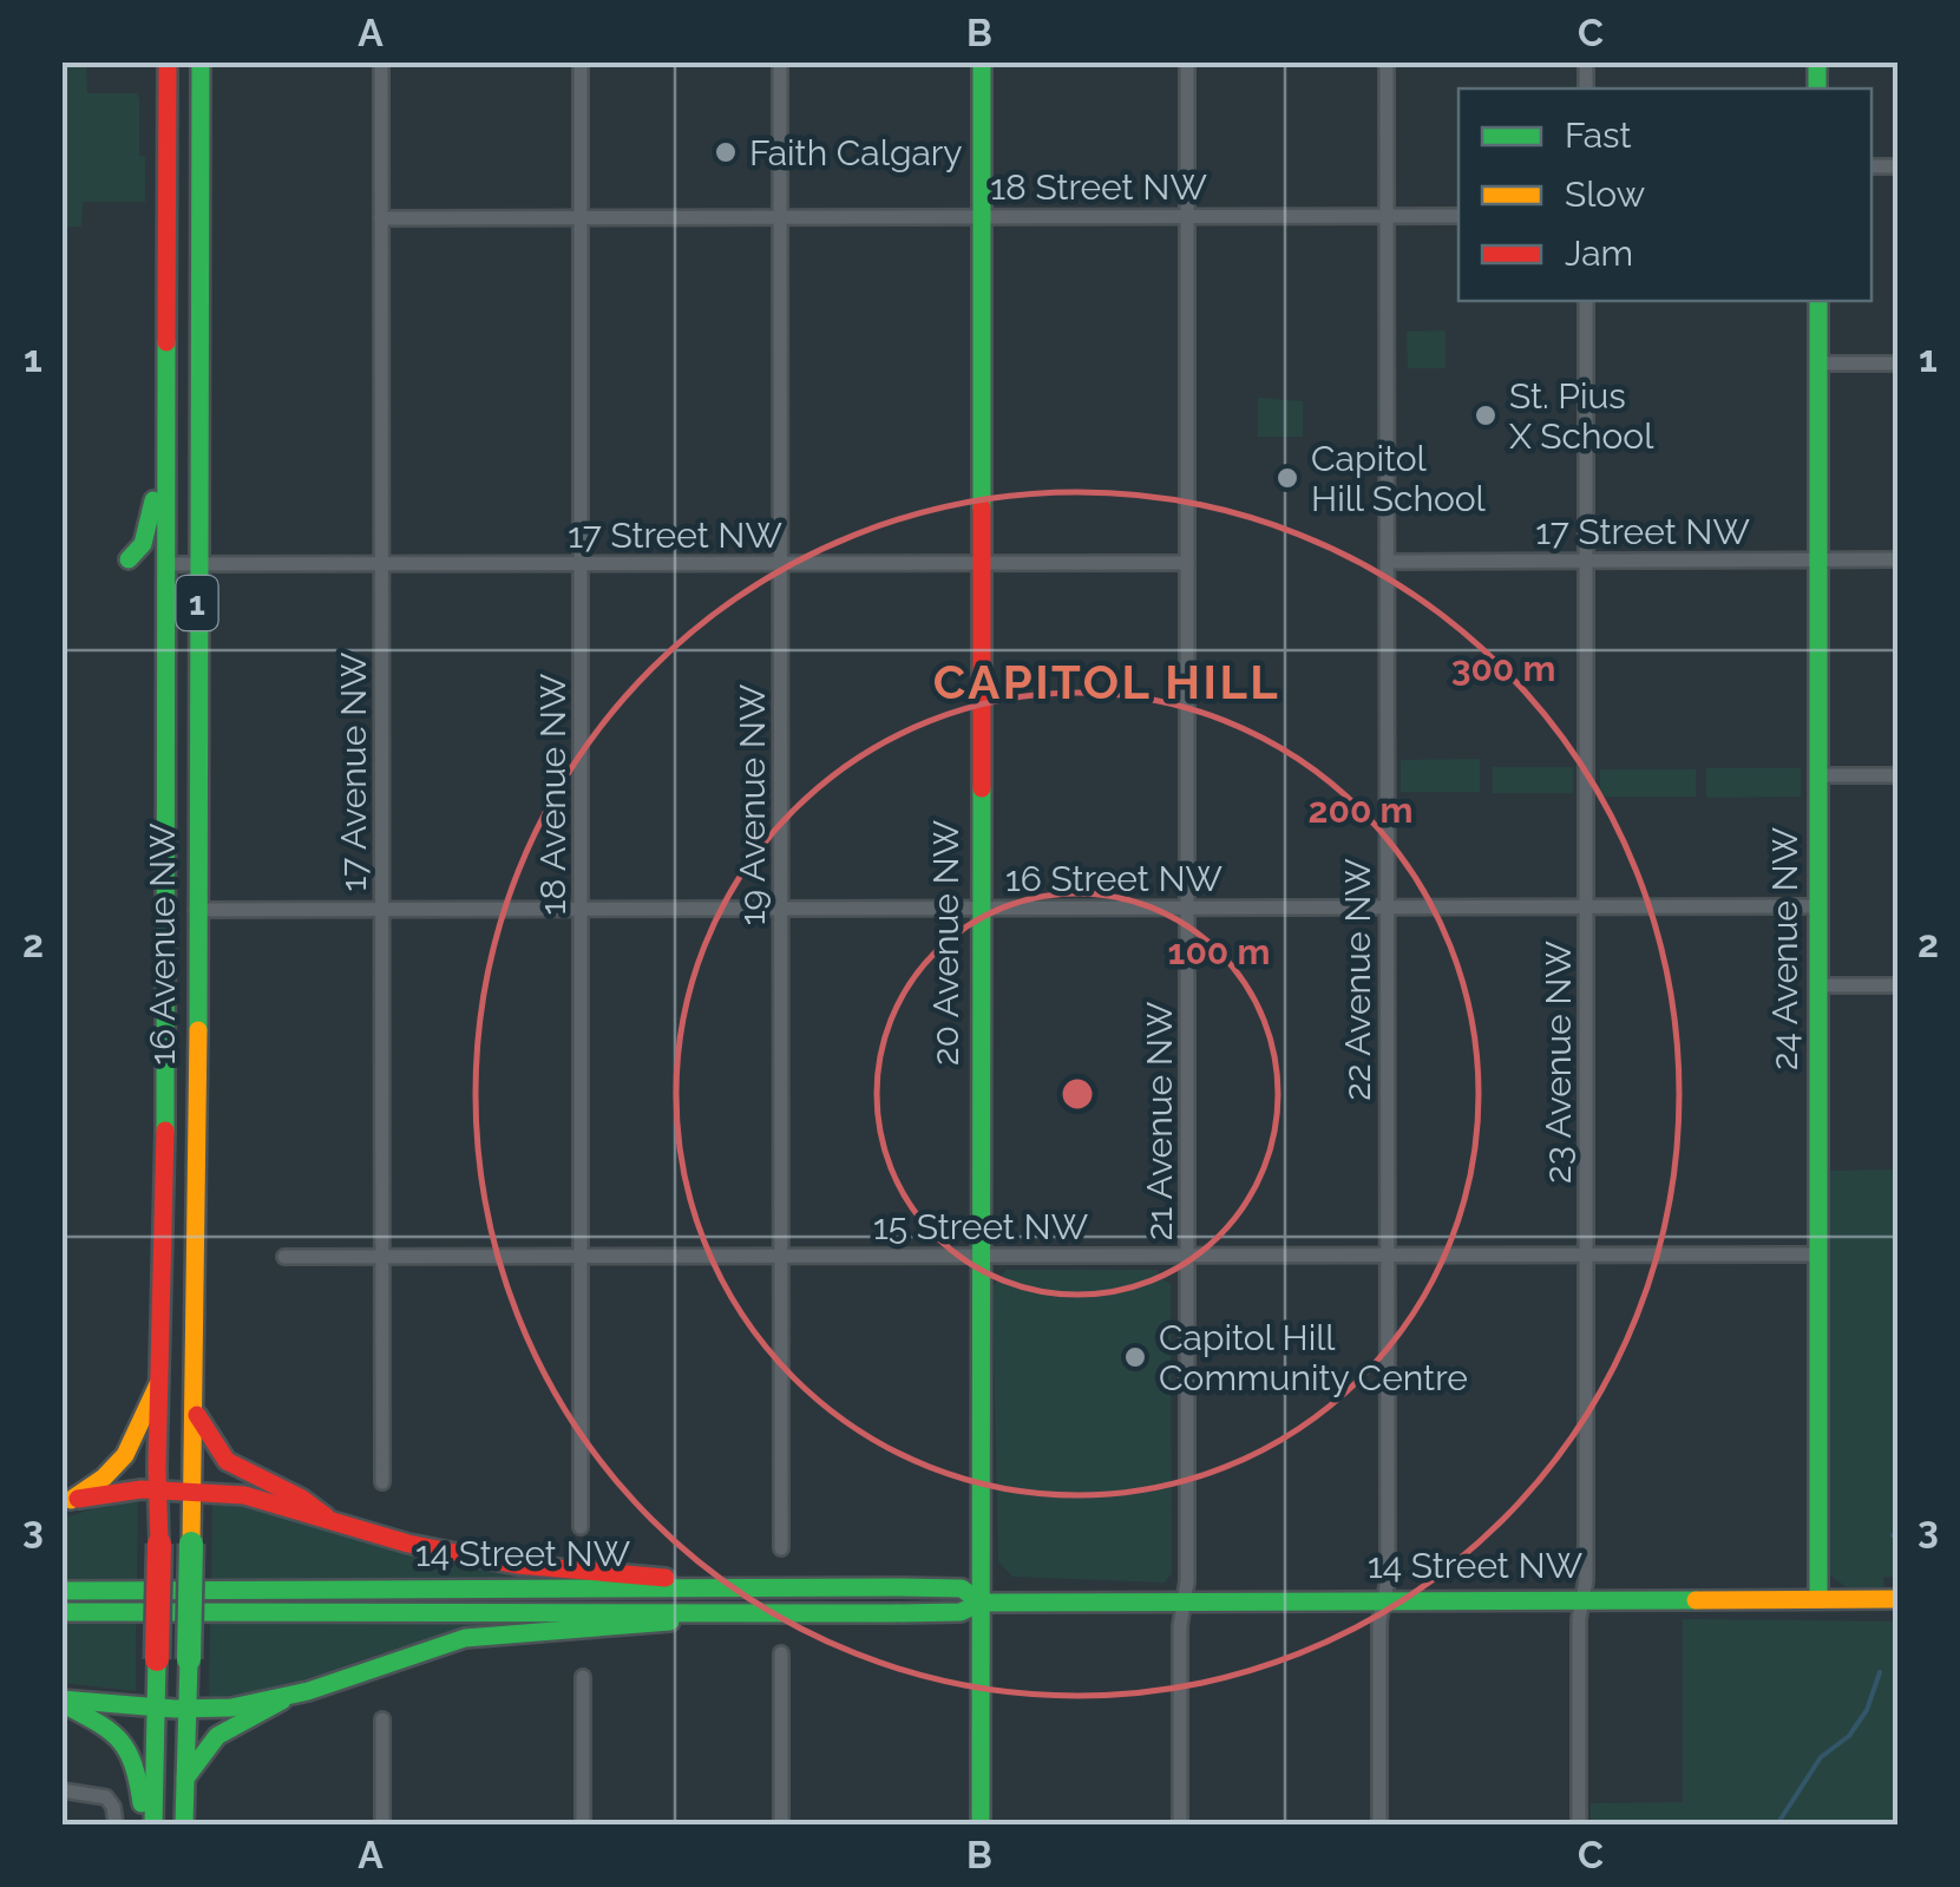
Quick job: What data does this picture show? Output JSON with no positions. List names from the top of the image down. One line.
{"streets":{"main road":["1","20 Avenue NW","16 Avenue NW","24 Avenue NW","14 Street NW"],"street":["18 Street NW","17 Street NW","17 Avenue NW","18 Avenue NW","19 Avenue NW","16 Street NW","22 Avenue NW","23 Avenue NW","21 Avenue NW","15 Street NW"]},"crossings":[["18 Street NW","17 Avenue NW"],["18 Street NW","18 Avenue NW"],["18 Street NW","19 Avenue NW"],["18 Street NW","20 Avenue NW"],["18 Street NW","22 Avenue NW"],["18 Street NW","21 Avenue NW"],["17 Street NW","17 Avenue NW"],["17 Street NW","18 Avenue NW"],["17 Street NW","19 Avenue NW"],["17 Street NW","20 Avenue NW"],["17 Street NW","16 Avenue NW"],["17 Street NW","24 Avenue NW"],["17 Street NW","22 Avenue NW"],["17 Street NW","23 Avenue NW"],["17 Street NW","21 Avenue NW"],["17 Avenue NW","16 Street NW"],["17 Avenue NW","15 Street NW"],["18 Avenue NW","16 Street NW"],["18 Avenue NW","15 Street NW"],["19 Avenue NW","16 Street NW"],["19 Avenue NW","15 Street NW"],["16 Street NW","20 Avenue NW"],["16 Street NW","16 Avenue NW"],["16 Street NW","24 Avenue NW"],["16 Street NW","22 Avenue NW"],["16 Street NW","23 Avenue NW"],["16 Street NW","21 Avenue NW"],["20 Avenue NW","15 Street NW"],["20 Avenue NW","14 Street NW"],["24 Avenue NW","15 Street NW"],["24 Avenue NW","14 Street NW"],["22 Avenue NW","15 Street NW"],["22 Avenue NW","14 Street NW"],["23 Avenue NW","15 Street NW"],["23 Avenue NW","14 Street NW"],["21 Avenue NW","15 Street NW"],["21 Avenue NW","14 Street NW"]],"districts":["CAPITOL HILL"],"places":["Faith Calgary","St. Pius X School","Capitol Hill School","Capitol Hill Community Centre"],"legend":["Fast","Slow","Jam"],"grid":{"columns":["A","B","C"],"rows":["1","2","3"]},"rings":["300 m","200 m","100 m"]}
